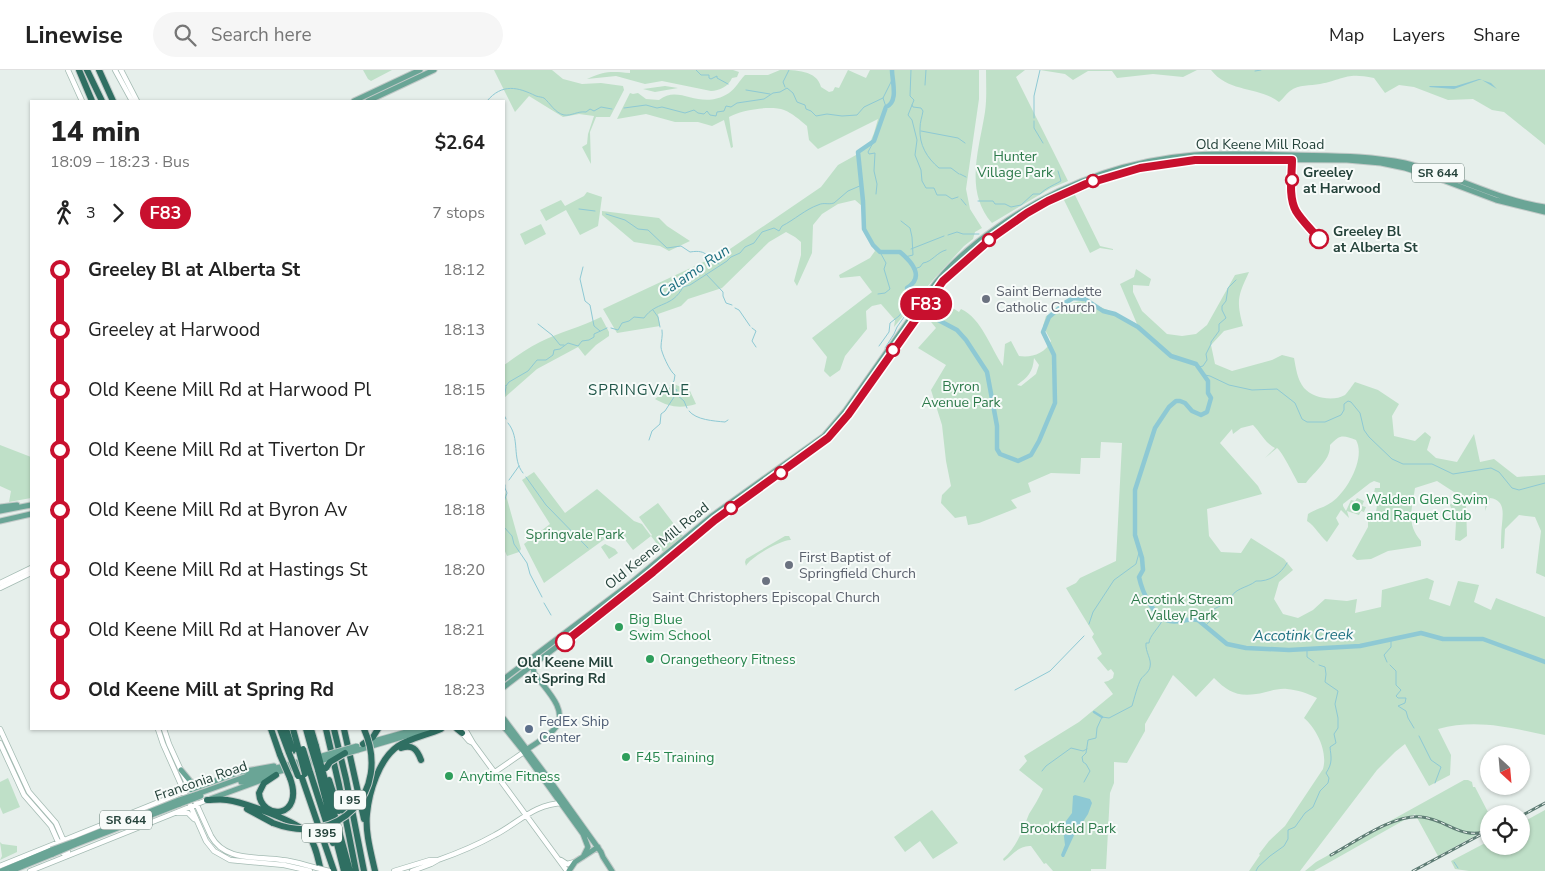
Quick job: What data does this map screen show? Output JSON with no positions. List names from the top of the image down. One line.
{"streets":{"highway":["I 95","I 395"],"main road":["Old Keene Mill Road","SR 644","Franconia Road"]},"crossings":[["SR 644","Franconia Road"]],"districts":["SPRINGVALE"],"water":["Calamo Run","Accotink Creek"],"parks":["Hunter Village Park","Byron Avenue Park","Springvale Park","Accotink Stream Valley Park","Brookfield Park"],"places":["Greeley at Harwood","Greeley Bl at Alberta St","Saint Bernadette Catholic Church","Walden Glen Swim and Raquet Club","First Baptist of Springfield Church","Saint Christophers Episcopal Church","Big Blue Swim School","Old Keene Mill at Spring Rd","Orangetheory Fitness","FedEx Ship Center","F45 Training","Anytime Fitness"],"lines":["bus line F83"],"north":"bottom right","page":{"header":"Linewise","search":"Search here","nav":["Map","Layers","Share"],"on_map":"F83","heading":["14 min","18:09 – 18:23 · Bus","$2.64"],"legs":["3","F83","7 stops"],"list":[{"name":"Greeley Bl at Alberta St","value":"18:12"},{"name":"Greeley at Harwood","value":"18:13"},{"name":"Old Keene Mill Rd at Harwood Pl","value":"18:15"},{"name":"Old Keene Mill Rd at Tiverton Dr","value":"18:16"},{"name":"Old Keene Mill Rd at Byron Av","value":"18:18"},{"name":"Old Keene Mill Rd at Hastings St","value":"18:20"},{"name":"Old Keene Mill Rd at Hanover Av","value":"18:21"},{"name":"Old Keene Mill at Spring Rd","value":"18:23"}]}}
